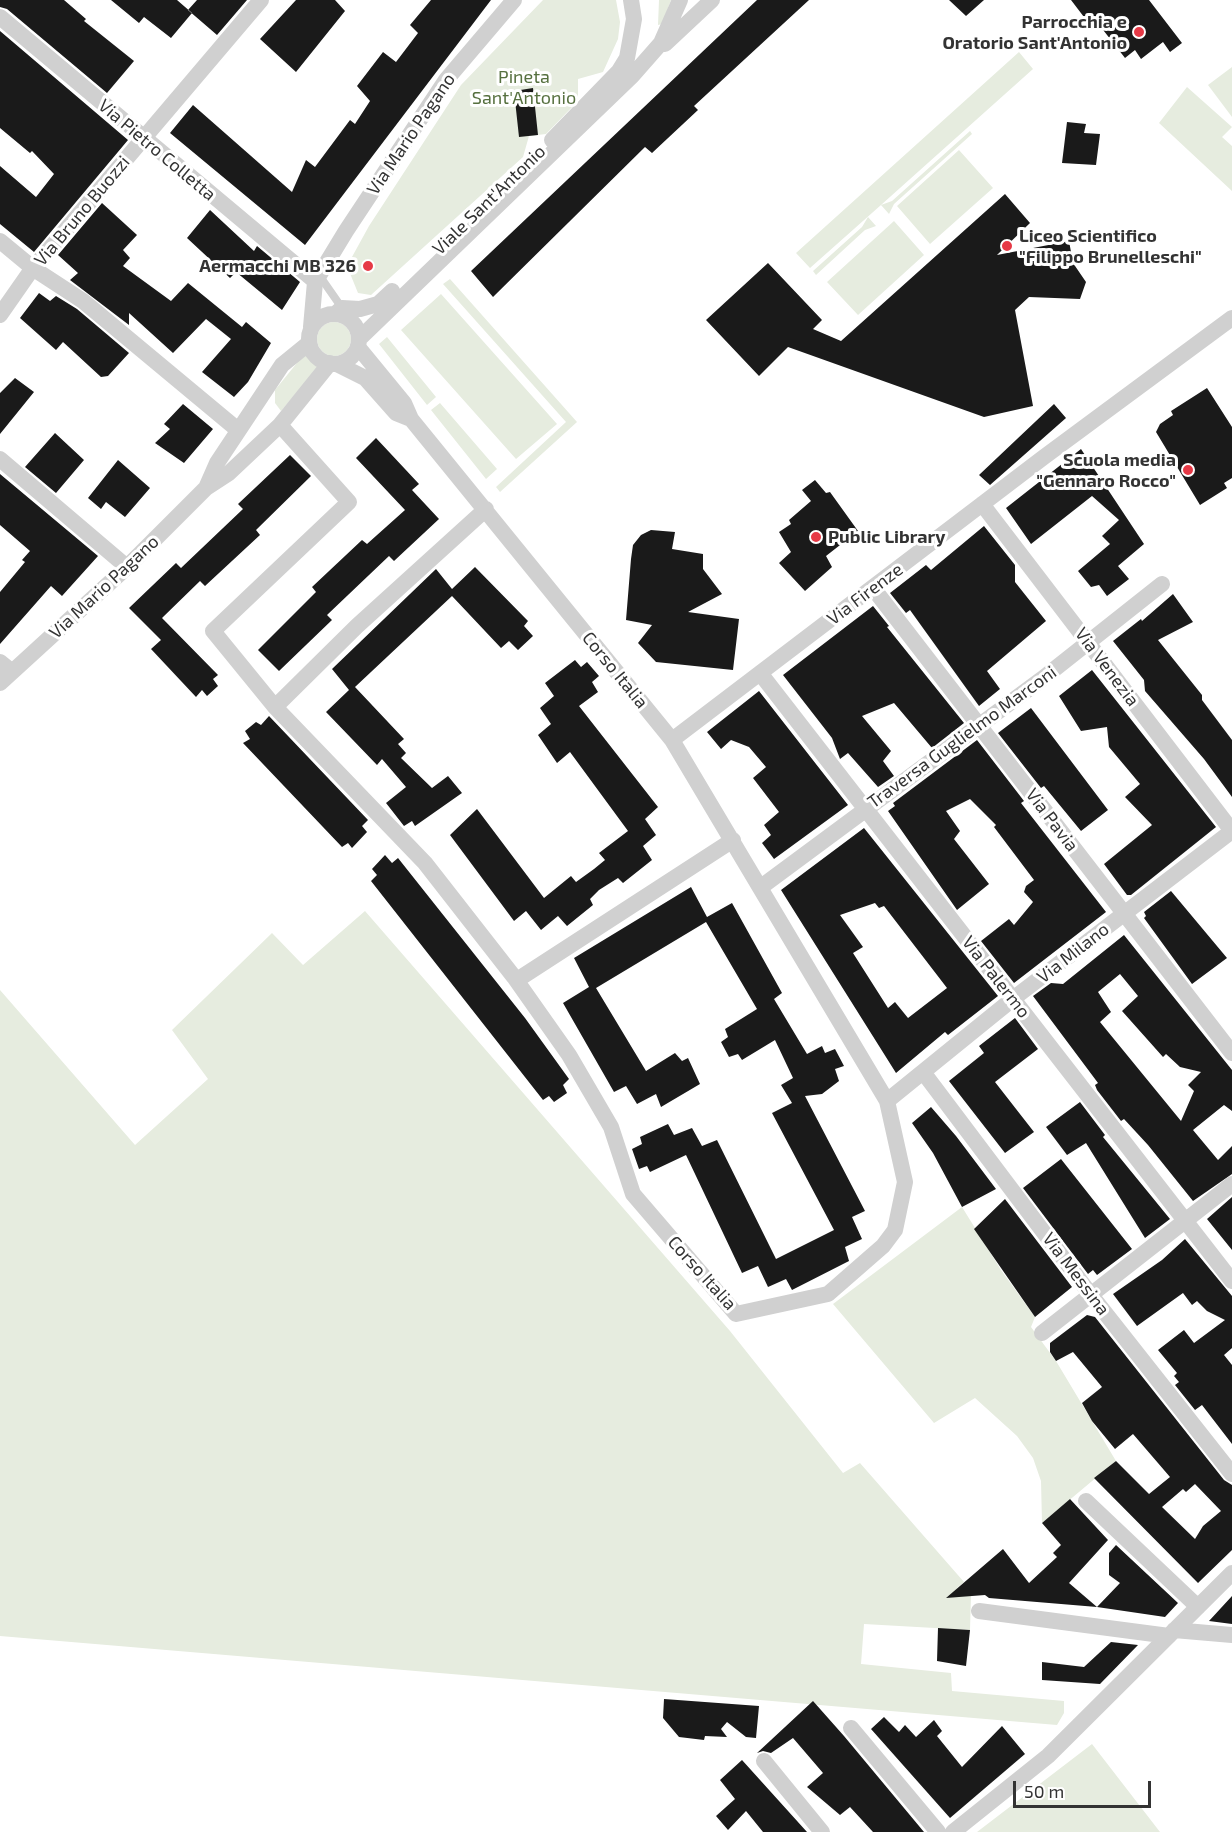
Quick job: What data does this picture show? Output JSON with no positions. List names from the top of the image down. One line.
{"streets":{"street":["Via Mario Pagano","Via Pietro Colletta","Viale Sant'Antonio","Via Bruno Buozzi","Via Firenze","Via Venezia","Corso Italia","Traversa Guglielmo Marconi","Via Pavia","Via Milano","Via Palermo","Via Messina"]},"crossings":[["Via Mario Pagano","Via Pietro Colletta"],["Via Mario Pagano","Viale Sant'Antonio"],["Via Mario Pagano","Corso Italia"],["Via Pietro Colletta","Via Bruno Buozzi"],["Viale Sant'Antonio","Corso Italia"],["Via Firenze","Via Venezia"],["Via Firenze","Corso Italia"],["Via Firenze","Via Pavia"],["Via Firenze","Via Palermo"],["Via Venezia","Traversa Guglielmo Marconi"],["Via Venezia","Via Milano"],["Corso Italia","Traversa Guglielmo Marconi"],["Corso Italia","Via Milano"],["Traversa Guglielmo Marconi","Via Pavia"],["Traversa Guglielmo Marconi","Via Palermo"],["Via Pavia","Via Milano"],["Via Milano","Via Palermo"],["Via Milano","Via Messina"]],"parks":["Pineta Sant'Antonio"],"places":["Parrocchia e Oratorio Sant'Antonio","Liceo Scientifico \"Filippo Brunelleschi\"","Aermacchi MB 326","Scuola media \"Gennaro Rocco\"","Public Library"],"scale_bar":"50 m"}
